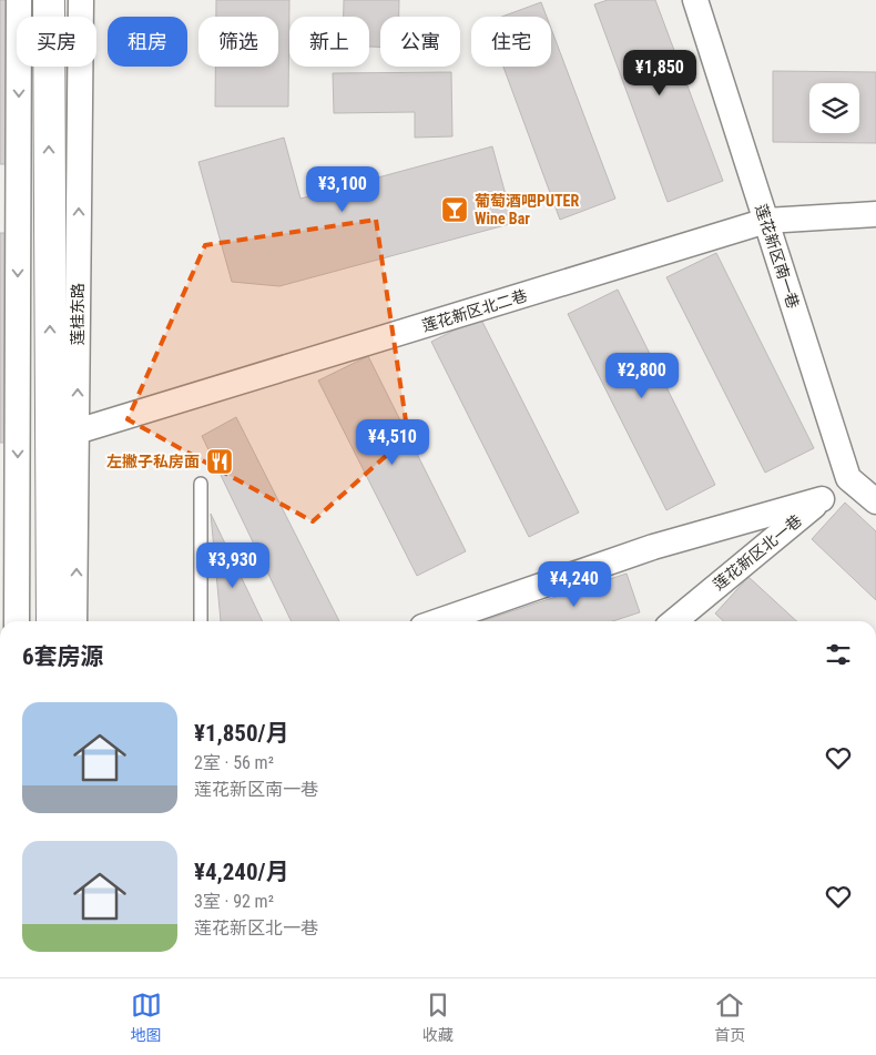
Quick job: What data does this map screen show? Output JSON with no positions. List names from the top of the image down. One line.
{"streets":{"street":["莲花新区南一巷","莲花新区北二巷","莲桂东路","莲花新区北一巷"]},"crossings":[["莲花新区南一巷","莲花新区北二巷"],["莲花新区南一巷","莲花新区北一巷"],["莲花新区北二巷","莲桂东路"]],"places":{"bar":["葡萄酒吧PUTER Wine Bar"],"restaurant":["左撇子私房面"]},"page":{"chip":["买房","租房","筛选","新上","公寓","住宅"],"price":["¥1,850","¥3,100","¥2,800","¥4,510","¥3,930","¥4,240"],"heading":"6套房源","list":[{"name":"¥1,850/月","note":"2室 · 56 m² · 莲花新区南一巷"},{"name":"¥4,240/月","note":"3室 · 92 m² · 莲花新区北一巷"}],"tabs":["地图","收藏","首页"]}}
